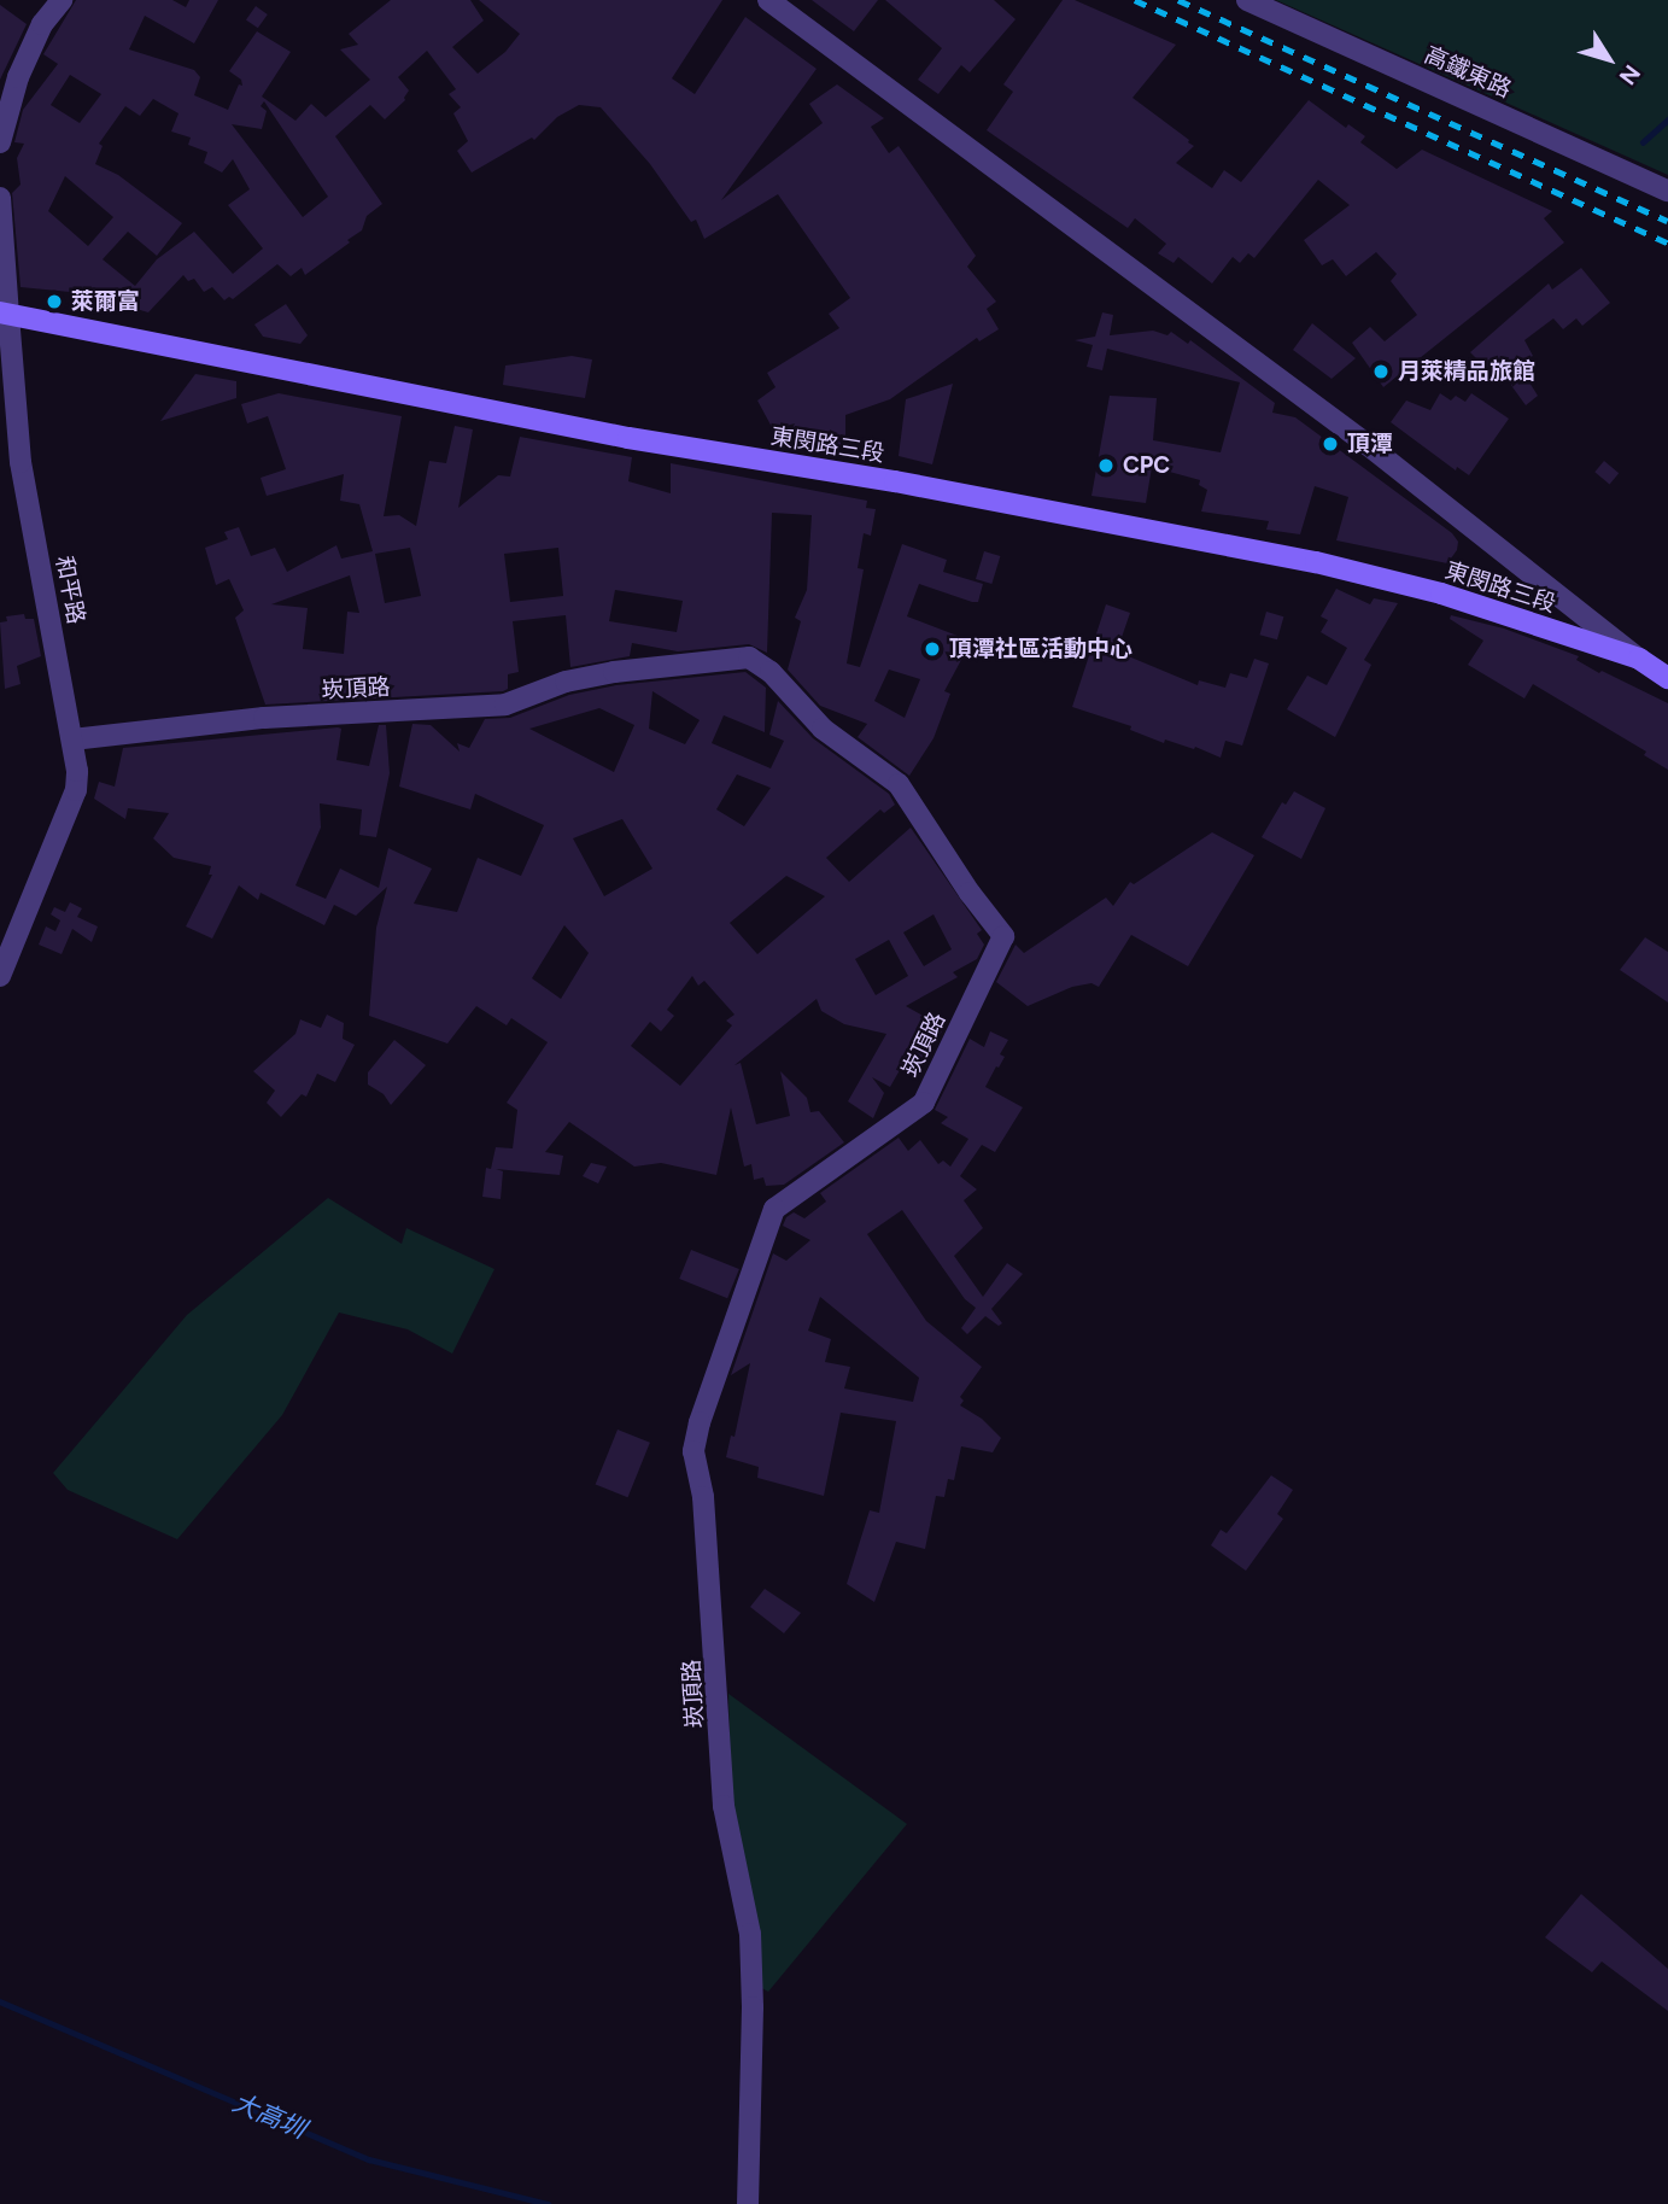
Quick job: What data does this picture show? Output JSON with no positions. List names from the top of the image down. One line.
{"streets":{"main road":["東閔路三段"],"street":["高鐵東路","和平路","崁頂路"]},"crossings":[["東閔路三段","和平路"],["和平路","崁頂路"]],"water":["大高圳"],"places":["萊爾富","月萊精品旅館","頂潭","CPC","頂潭社區活動中心"],"north":"bottom right"}
